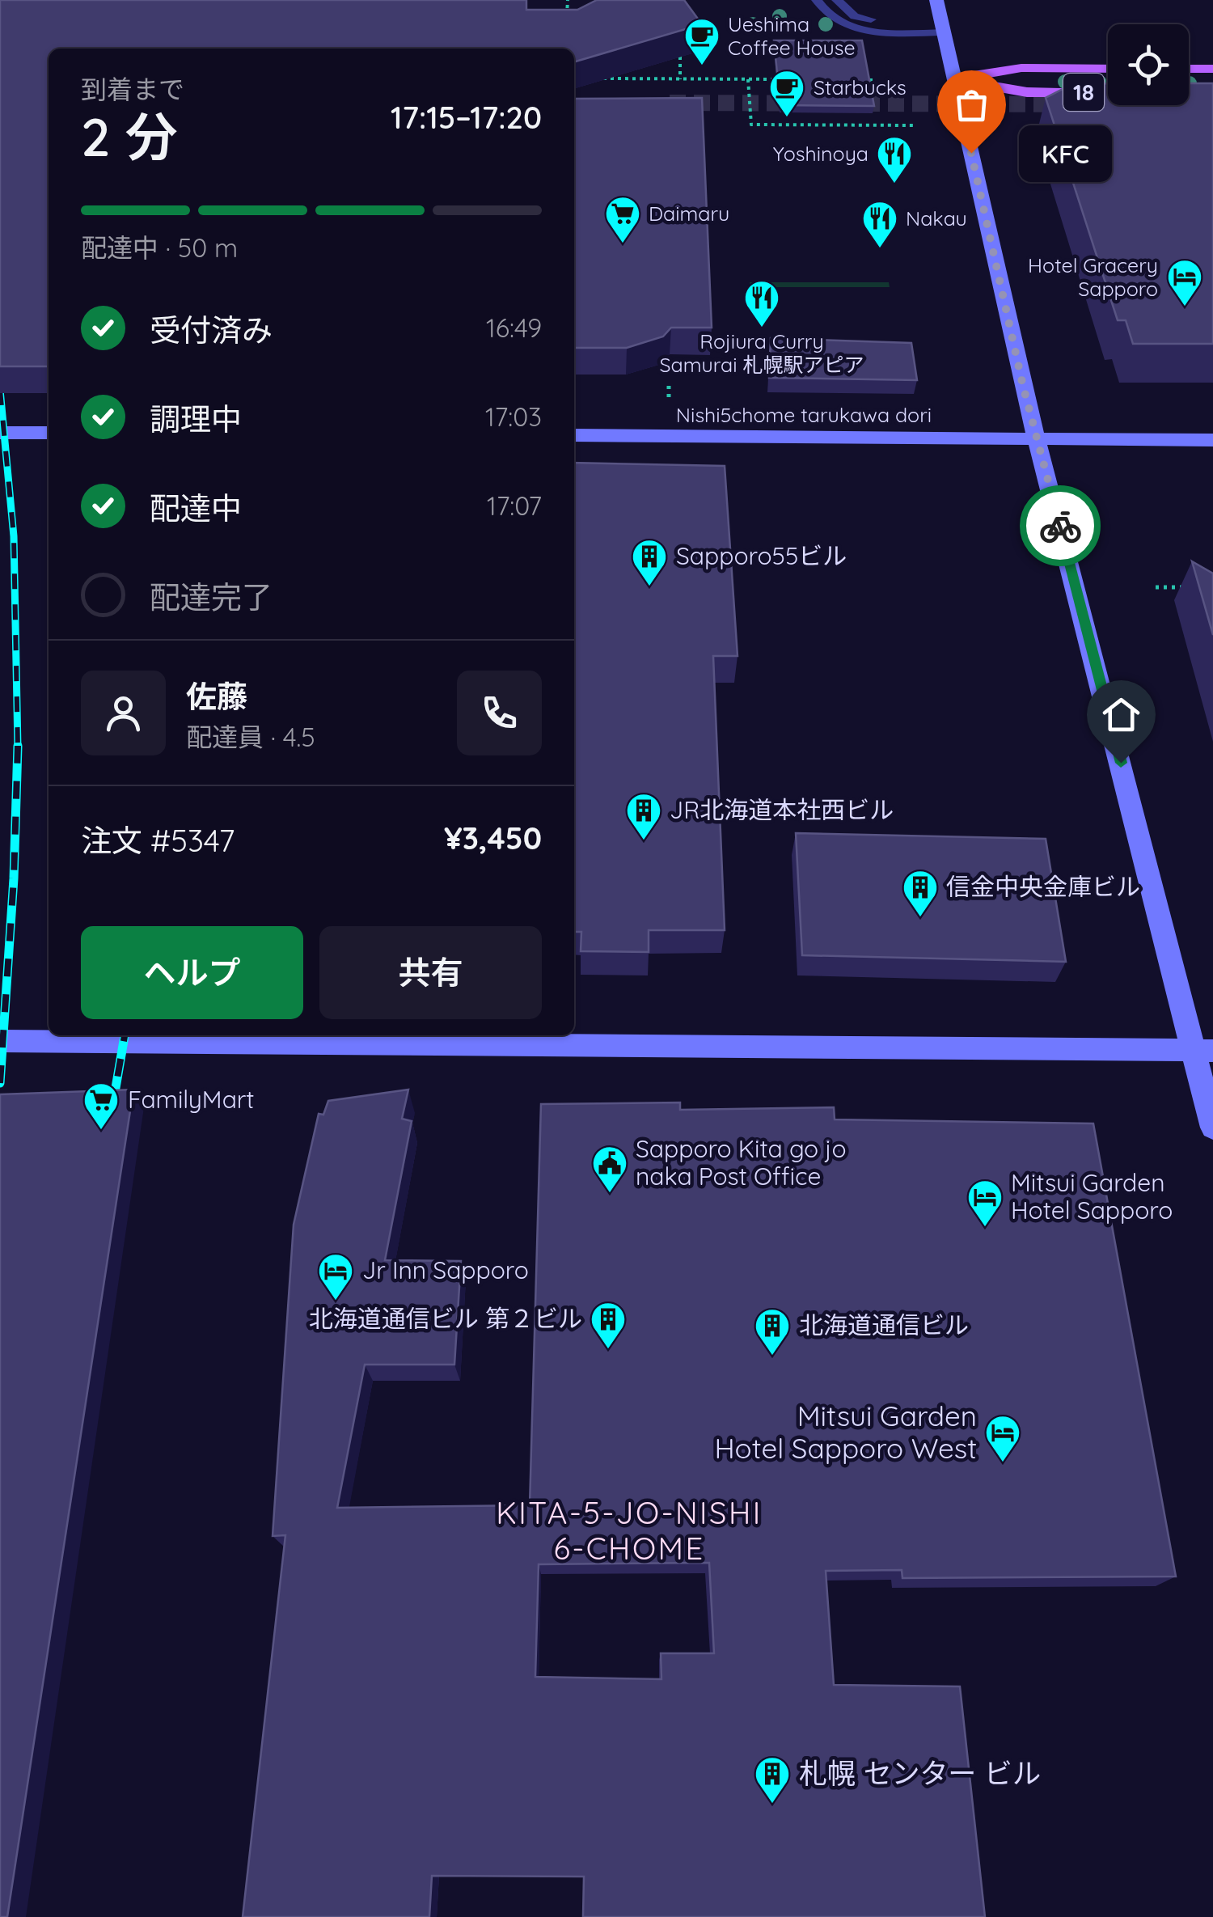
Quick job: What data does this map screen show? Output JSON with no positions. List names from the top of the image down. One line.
{"streets":{"main road":["18"],"street":["Nishi5chome tarukawa dori"]},"districts":["KITA-5-JO-NISHI 6-CHOME"],"places":{"cafe":["Ueshima Coffee House","Starbucks"],"other":["KFC"],"restaurant":["Yoshinoya","Nakau","Rojiura Curry Samurai 札幌駅アピア"],"supermarket":["Daimaru","FamilyMart"],"hotel":["Hotel Gracery Sapporo","Mitsui Garden Hotel Sapporo","Jr Inn Sapporo","Mitsui Garden Hotel Sapporo West"],"building":["Sapporo55ビル","JR北海道本社西ビル","信金中央金庫ビル","北海道通信ビル 第２ビル","北海道通信ビル","札幌 センター ビル"],"public building":["Sapporo Kita go jo naka Post Office"]},"page":{"heading":["2 分","到着まで","17:15–17:20"],"panel":["佐藤","配達員 · 4.5","注文 #5347","¥3,450"],"bubble":"KFC","bar":"配達中 · 50 m","list":[["受付済み","16:49"],["調理中","17:03"],["配達中","17:07"],"配達完了"],"buttons":["ヘルプ","共有"]}}
